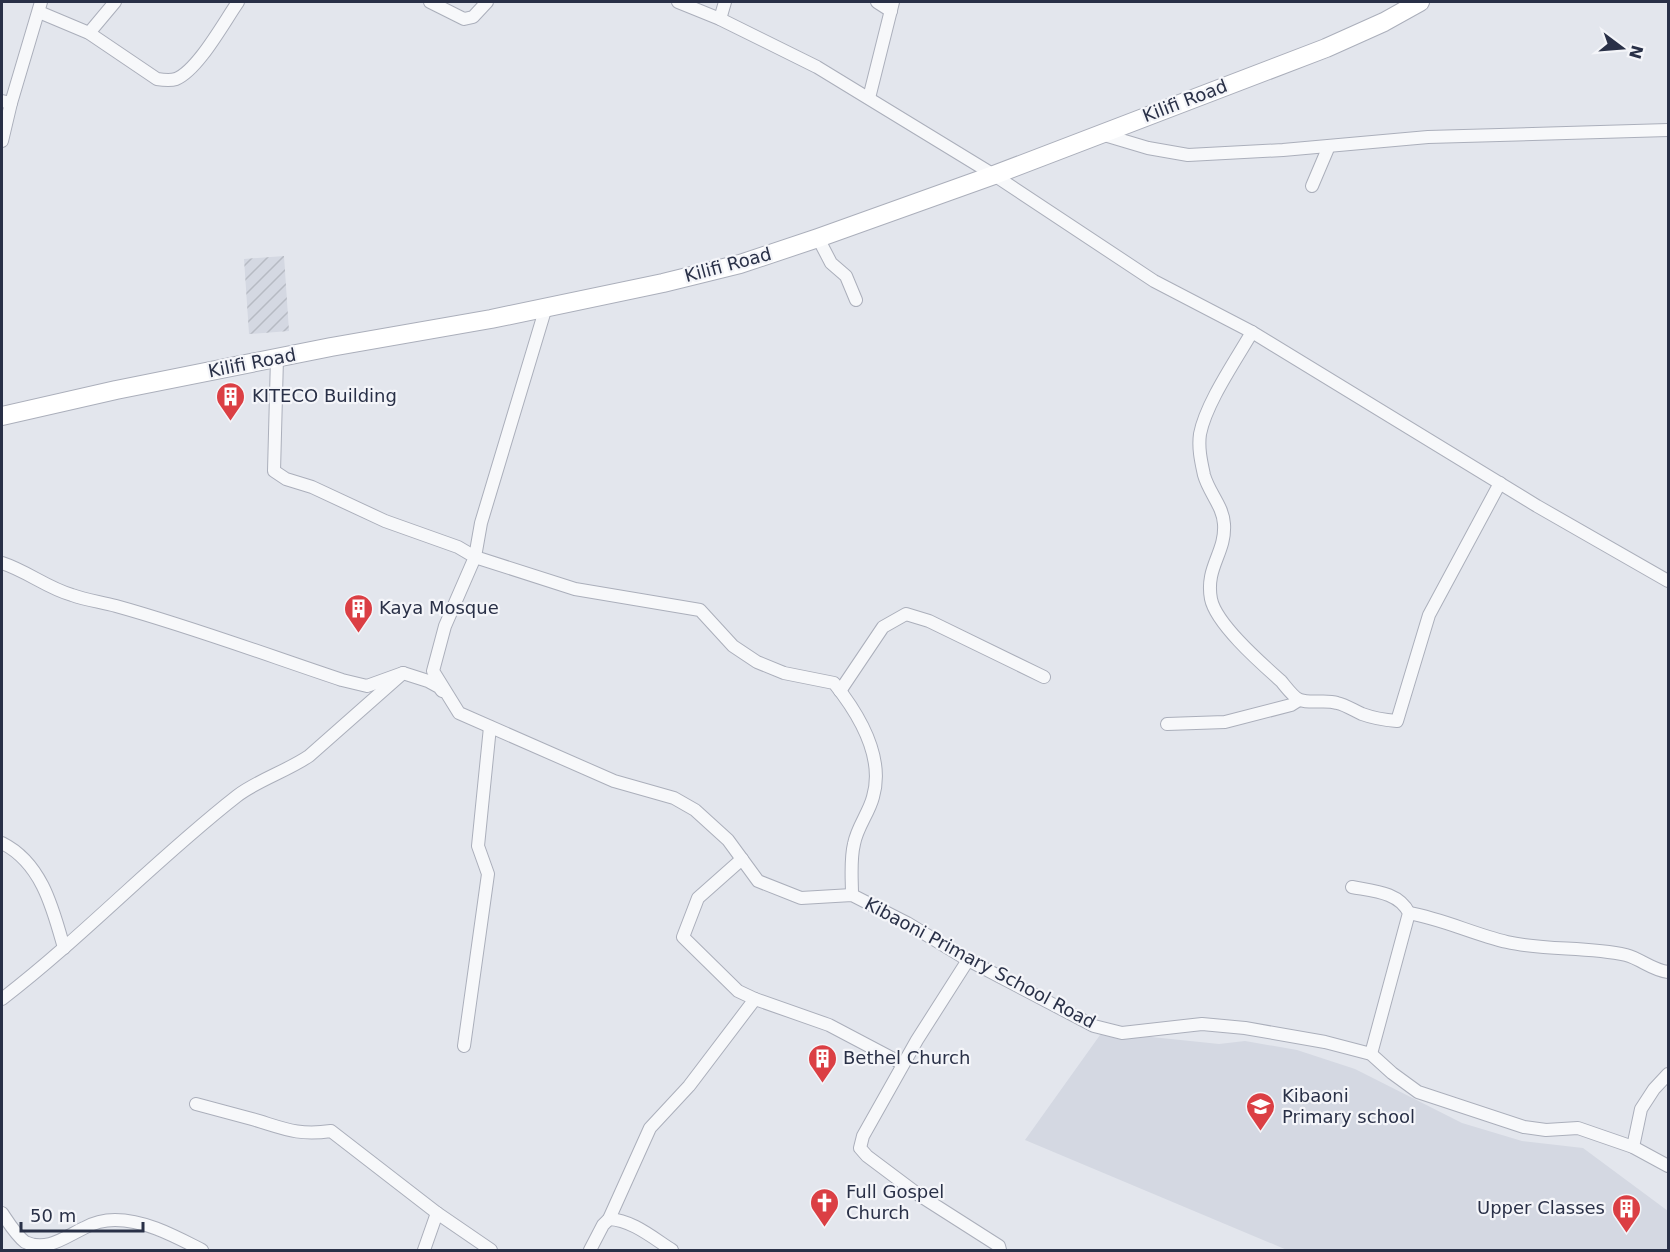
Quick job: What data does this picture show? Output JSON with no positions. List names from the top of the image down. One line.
{"streets":{"street":["Kilifi Road","Kibaoni Primary School Road"]},"places":{"building":["KITECO Building","Kaya Mosque","Bethel Church","Upper Classes"],"school or university":["Kibaoni Primary school"],"church":["Full Gospel Church"]},"scale_bar":"50 m","north":"right"}
